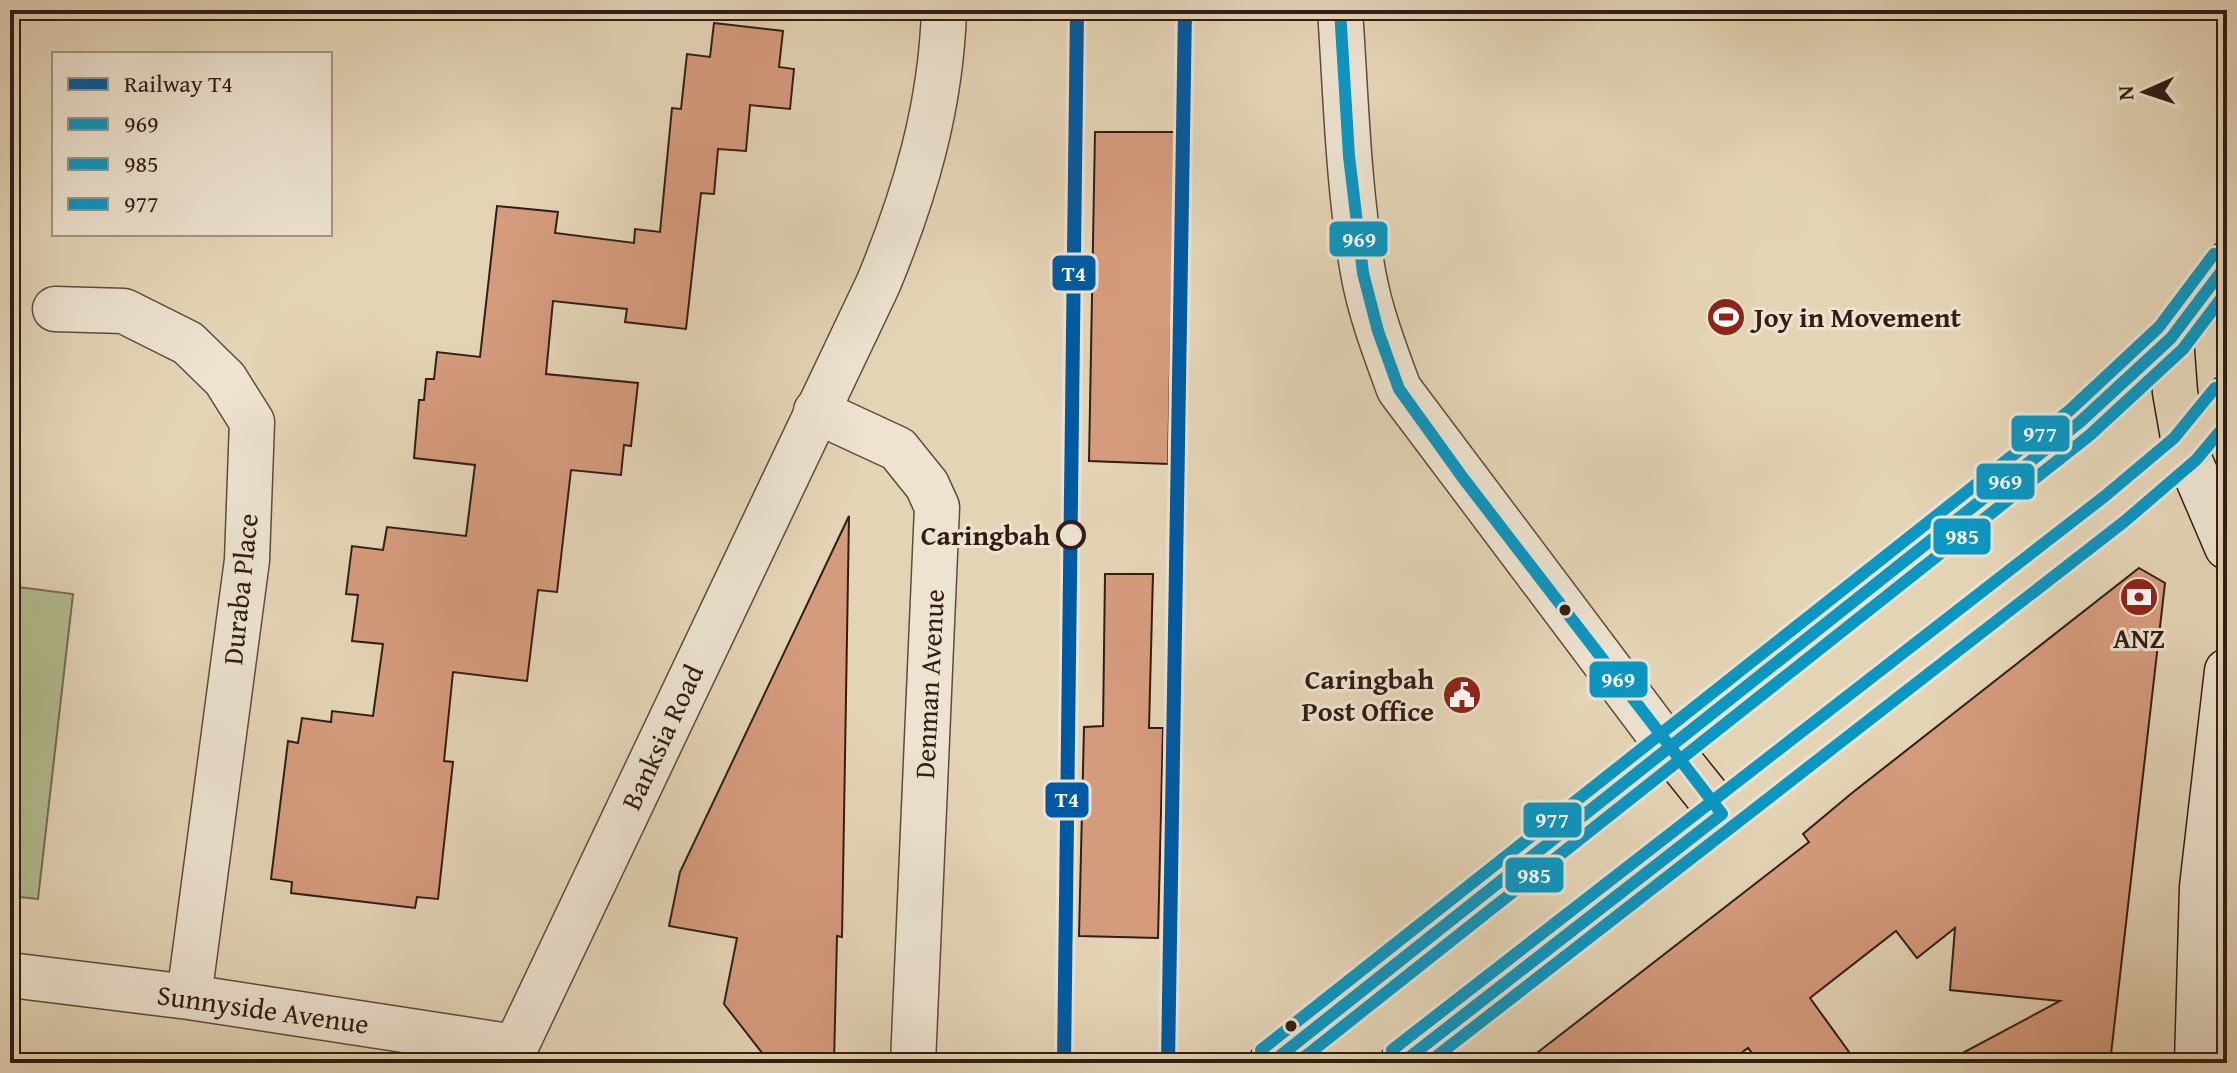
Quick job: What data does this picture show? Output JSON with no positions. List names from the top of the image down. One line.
{"streets":{"street":["Duraba Place","Denman Avenue","Banksia Road","Sunnyside Avenue"]},"crossings":[["Duraba Place","Sunnyside Avenue"],["Denman Avenue","Banksia Road"],["Banksia Road","Sunnyside Avenue"]],"places":{"sports":["Joy in Movement"],"other":["Caringbah"],"bank":["ANZ"],"public building":["Caringbah Post Office"]},"lines":["rail line T4","transit line 969","transit line 977","transit line 985"],"legend":["Railway T4","969","985","977"],"north":"left"}
